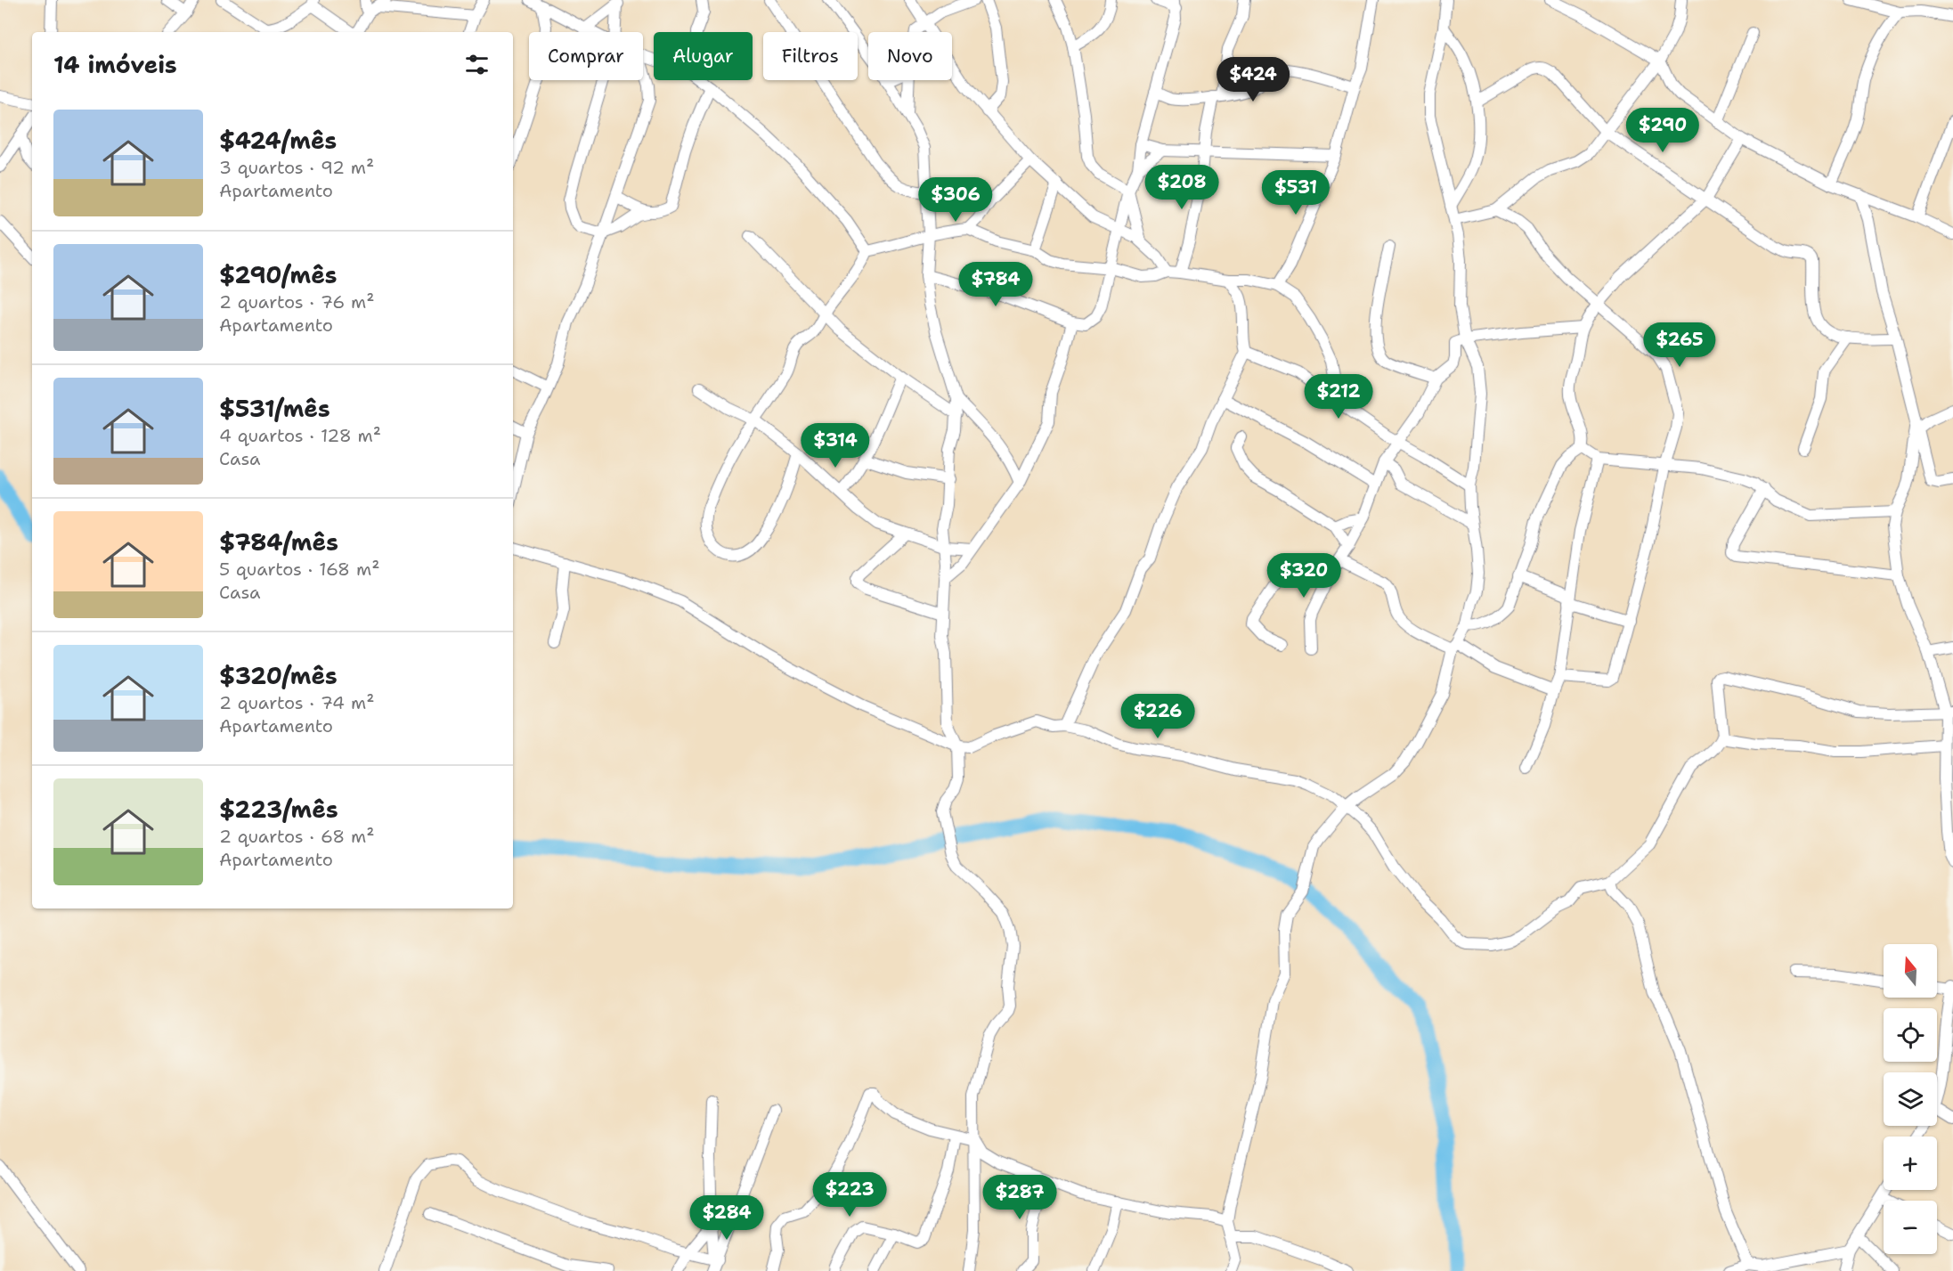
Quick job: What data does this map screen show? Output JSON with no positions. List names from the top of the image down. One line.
{"north":"top","page":{"chip":["Comprar","Alugar","Filtros","Novo"],"heading":"14 imóveis","price":["$424","$290","$208","$531","$306","$784","$265","$212","$314","$320","$226","$223","$287","$284"],"list":[{"name":"$424/mês","note":"3 quartos · 92 m² · Apartamento"},{"name":"$290/mês","note":"2 quartos · 76 m² · Apartamento"},{"name":"$531/mês","note":"4 quartos · 128 m² · Casa"},{"name":"$784/mês","note":"5 quartos · 168 m² · Casa"},{"name":"$320/mês","note":"2 quartos · 74 m² · Apartamento"},{"name":"$223/mês","note":"2 quartos · 68 m² · Apartamento"}],"map_buttons":["+","−"]}}
